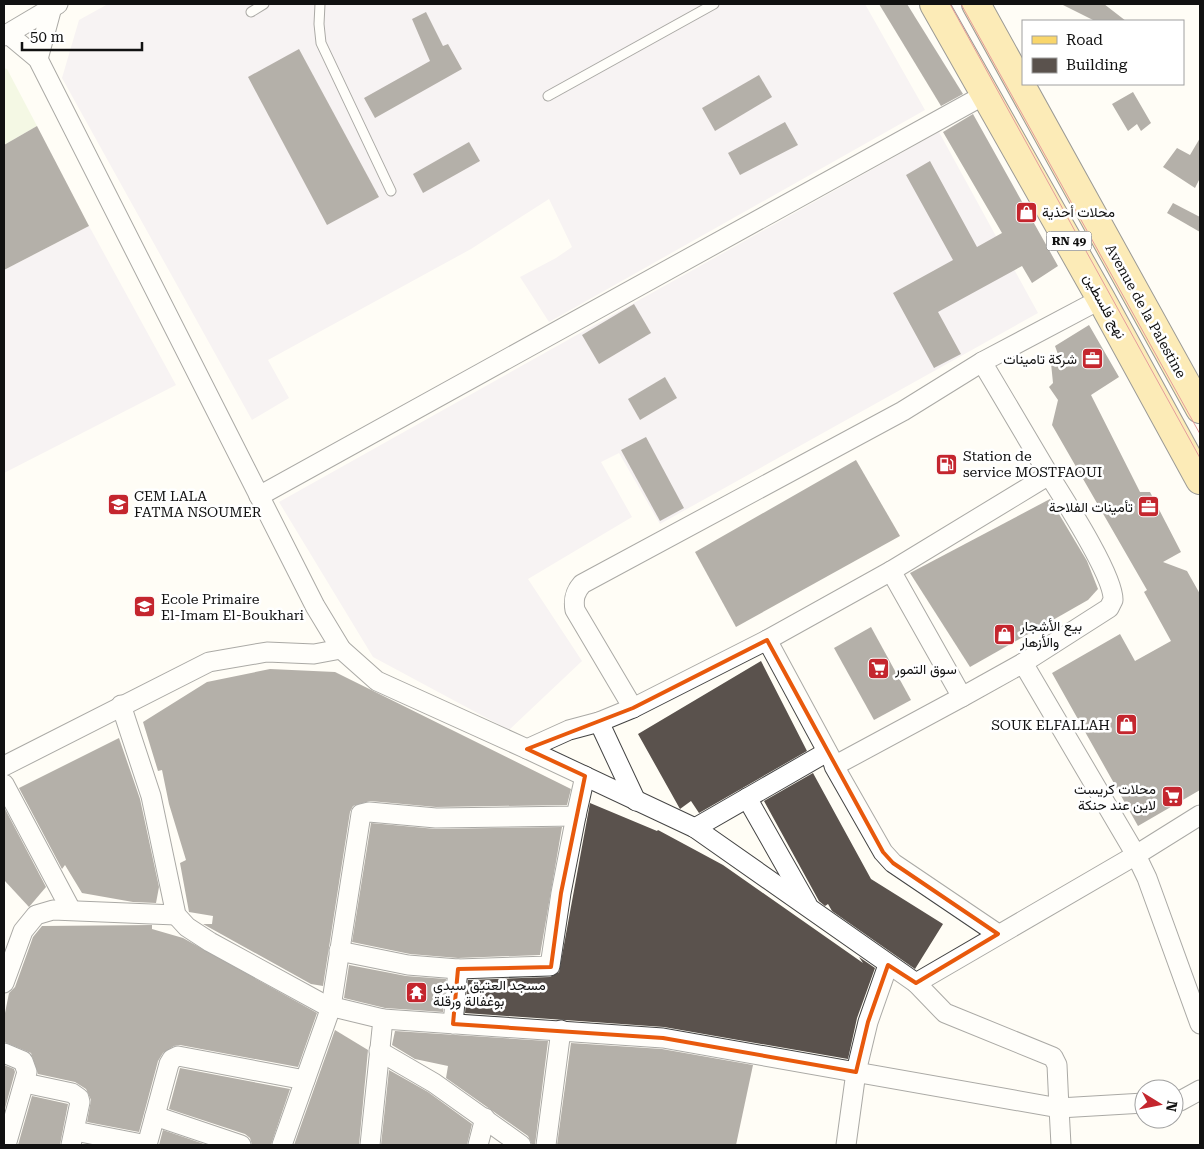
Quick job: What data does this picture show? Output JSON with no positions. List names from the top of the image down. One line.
{"streets":{"main road":["RN 49","نهج فلسطين","Avenue de la Palestine"]},"places":{"shop":["محلات أحذية","بيع الأشجار والأزهار","SOUK ELFALLAH"],"office":["شركة تامينات","تأمينات الفلاحة"],"fuel station":["Station de service MOSTFAOUI"],"school or university":["CEM LALA FATMA NSOUMER","Ecole Primaire El-Imam El-Boukhari"],"supermarket":["سوق التمور","محلات كريست لاين عند حنكة"],"temple":["مسجد العتيق سبدي بوغفالة ورقلة"]},"legend":["Road","Building"],"scale_bar":"50 m","north":"right"}
